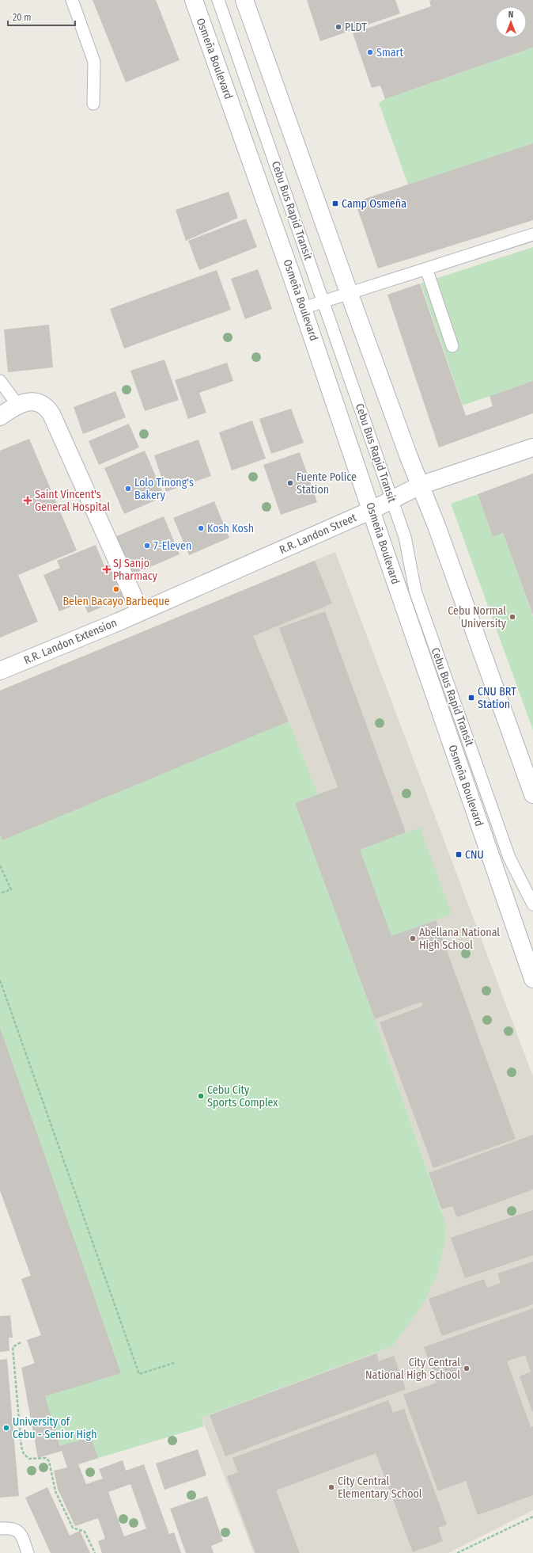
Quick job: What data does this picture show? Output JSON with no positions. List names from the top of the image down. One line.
{"streets":{"main road":["Osmeña Boulevard","R.R. Landon Street","R.R. Landon Extension"],"lane":["Cebu Bus Rapid Transit"]},"crossings":[["Osmeña Boulevard","R.R. Landon Street"],["Cebu Bus Rapid Transit","R.R. Landon Street"],["R.R. Landon Street","R.R. Landon Extension"]],"places":{"other":["PLDT","Smart","Fuente Police Station","Lolo Tinong's Bakery","Kosh Kosh","7-Eleven","Belen Bacayo Barbeque","Cebu Normal University","Abellana National High School","Cebu City Sports Complex","City Central National High School","University of Cebu - Senior High","City Central Elementary School"],"transit":["Camp Osmeña","CNU BRT Station","CNU"],"health":["Saint Vincent's General Hospital","SJ Sanjo Pharmacy"]},"scale_bar":"20 m","north":"top"}
